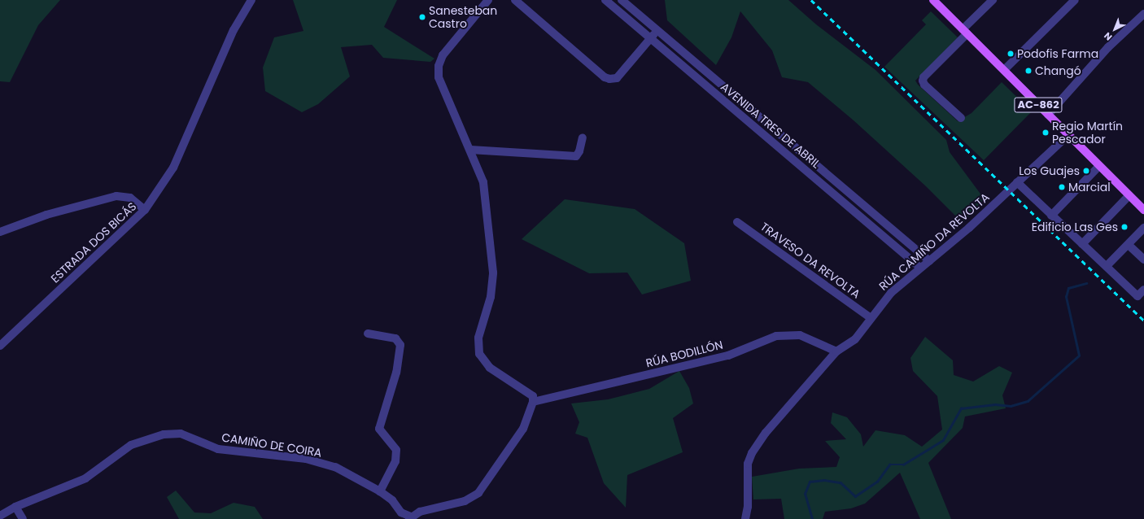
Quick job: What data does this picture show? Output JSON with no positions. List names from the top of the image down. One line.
{"streets":{"main road":["AC-862"],"street":["AVENIDA TRES DE ABRIL","RÚA CAMIÑO DA REVOLTA","ESTRADA DOS BICÁS","TRAVESO DA REVOLTA","RÚA BODILLÓN","CAMIÑO DE COIRA"]},"crossings":[["AC-862","RÚA CAMIÑO DA REVOLTA"],["AVENIDA TRES DE ABRIL","RÚA CAMIÑO DA REVOLTA"],["RÚA CAMIÑO DA REVOLTA","TRAVESO DA REVOLTA"],["RÚA CAMIÑO DA REVOLTA","RÚA BODILLÓN"]],"places":["Sanesteban Castro","Podofis Farma","Changó","Regio Martín Pescador","Los Guajes","Marcial","Edificio Las Ges"],"north":"bottom left"}
